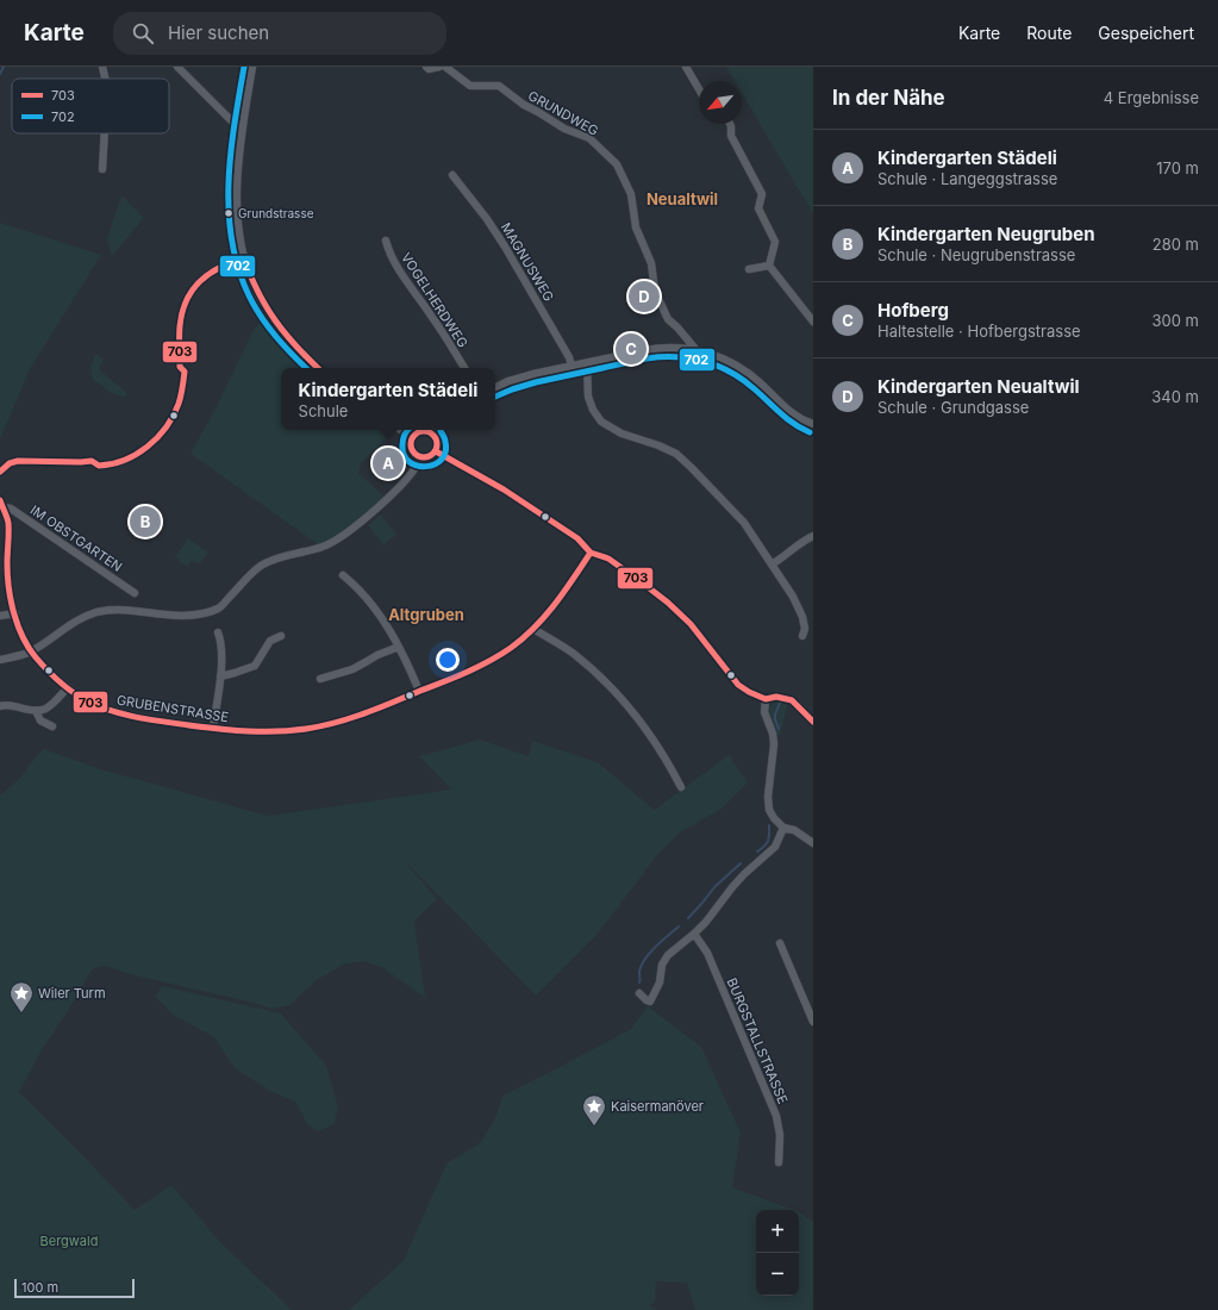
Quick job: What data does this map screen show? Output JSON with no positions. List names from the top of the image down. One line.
{"streets":{"street":["GRUNDWEG","MAGNUSWEG","VOGELHERDWEG","IM OBSTGARTEN","GRUBENSTRASSE","BURGSTALLSTRASSE"]},"crossings":[["IM OBSTGARTEN","GRUBENSTRASSE"]],"districts":["Neualtwil","Altgruben"],"parks":["Bergwald"],"places":{"other":["Grundstrasse"],"place":["Wiler Turm","Kaisermanöver"]},"lines":["transit line 702","transit line 703"],"legend":["703","702"],"scale_bar":"100 m","north":"bottom left","page":{"header":"Karte","search":"Hier suchen","nav":["Karte","Route","Gespeichert"],"heading":["In der Nähe","4 Ergebnisse"],"list":[{"mark":"A","name":"Kindergarten Städeli","note":"Schule · Langeggstrasse","value":"170 m"},{"mark":"B","name":"Kindergarten Neugruben","note":"Schule · Neugrubenstrasse","value":"280 m"},{"mark":"C","name":"Hofberg","note":"Haltestelle · Hofbergstrasse","value":"300 m"},{"mark":"D","name":"Kindergarten Neualtwil","note":"Schule · Grundgasse","value":"340 m"}],"pins":["D","C","A","B"],"popup":["Kindergarten Städeli","Schule"],"map_buttons":["+","−"],"scale":"100 m"}}
